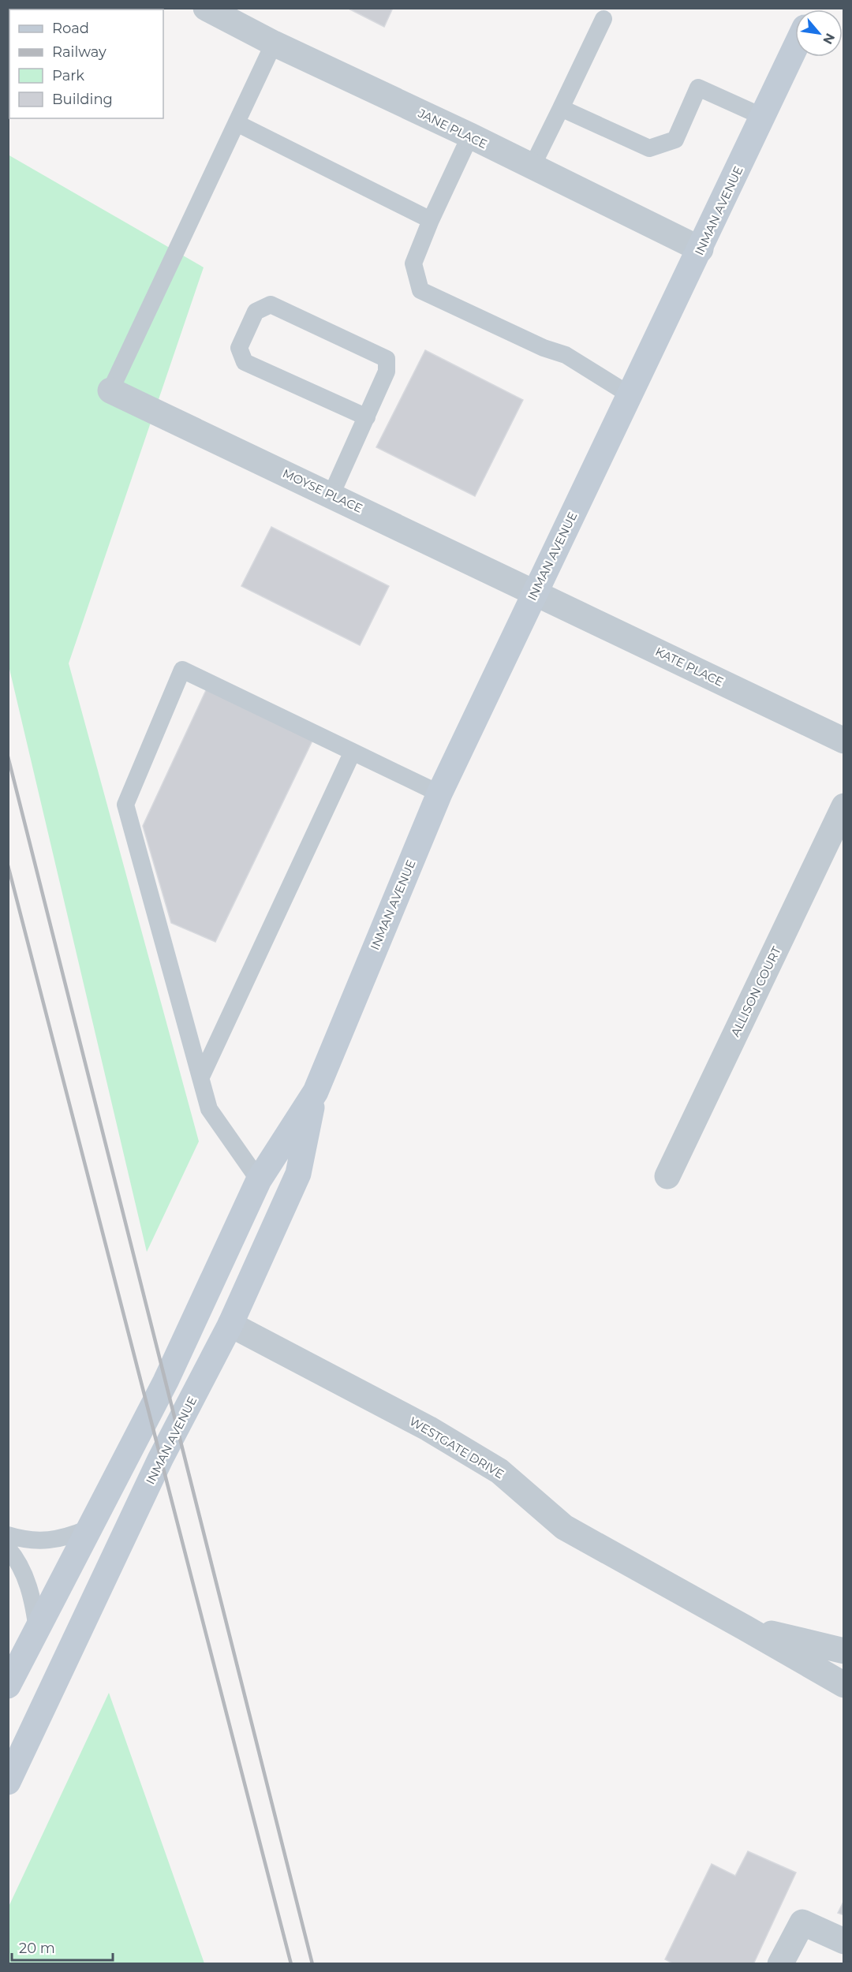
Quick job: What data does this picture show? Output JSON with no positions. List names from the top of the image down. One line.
{"streets":{"main road":["INMAN AVENUE"],"street":["JANE PLACE","MOYSE PLACE","KATE PLACE","ALLISON COURT","WESTGATE DRIVE"]},"crossings":[["JANE PLACE","INMAN AVENUE"],["INMAN AVENUE","MOYSE PLACE"],["INMAN AVENUE","KATE PLACE"],["INMAN AVENUE","WESTGATE DRIVE"],["MOYSE PLACE","KATE PLACE"]],"legend":["Road","Railway","Park","Building"],"scale_bar":"20 m","north":"bottom right"}
